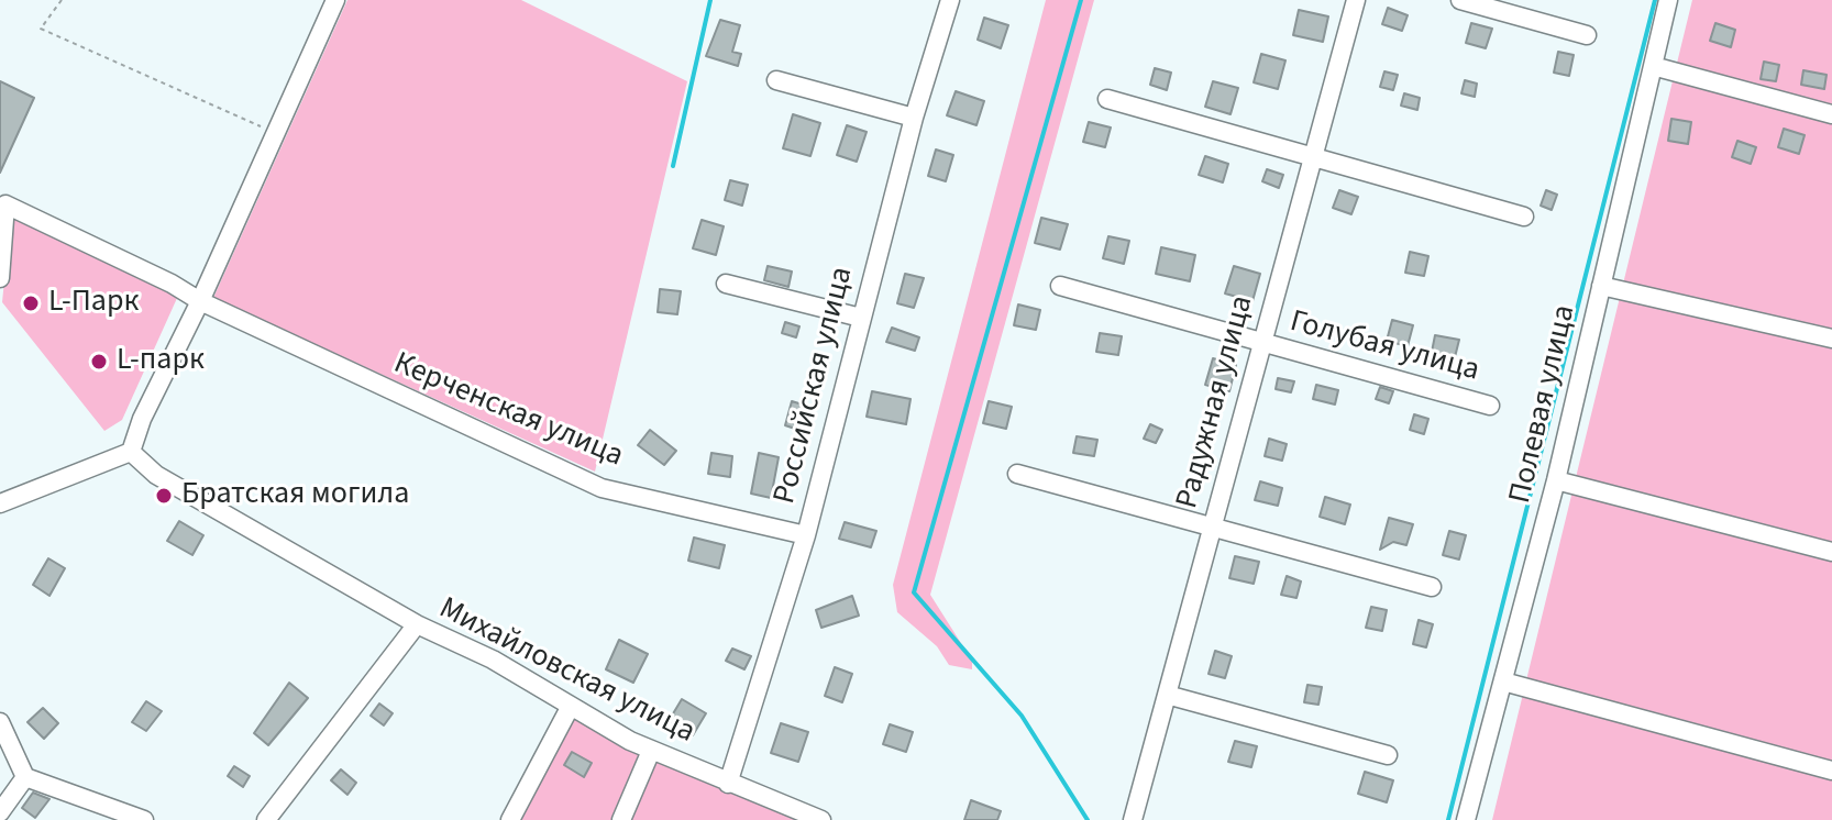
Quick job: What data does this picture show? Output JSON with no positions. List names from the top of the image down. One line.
{"streets":{"street":["Голубая улица","Российская улица","Радужная улица","Полевая улица","Керченская улица","Михайловская улица"]},"crossings":[["Голубая улица","Радужная улица"],["Российская улица","Керченская улица"],["Российская улица","Михайловская улица"]],"places":["L-Парк","L-парк","Братская могила"]}
